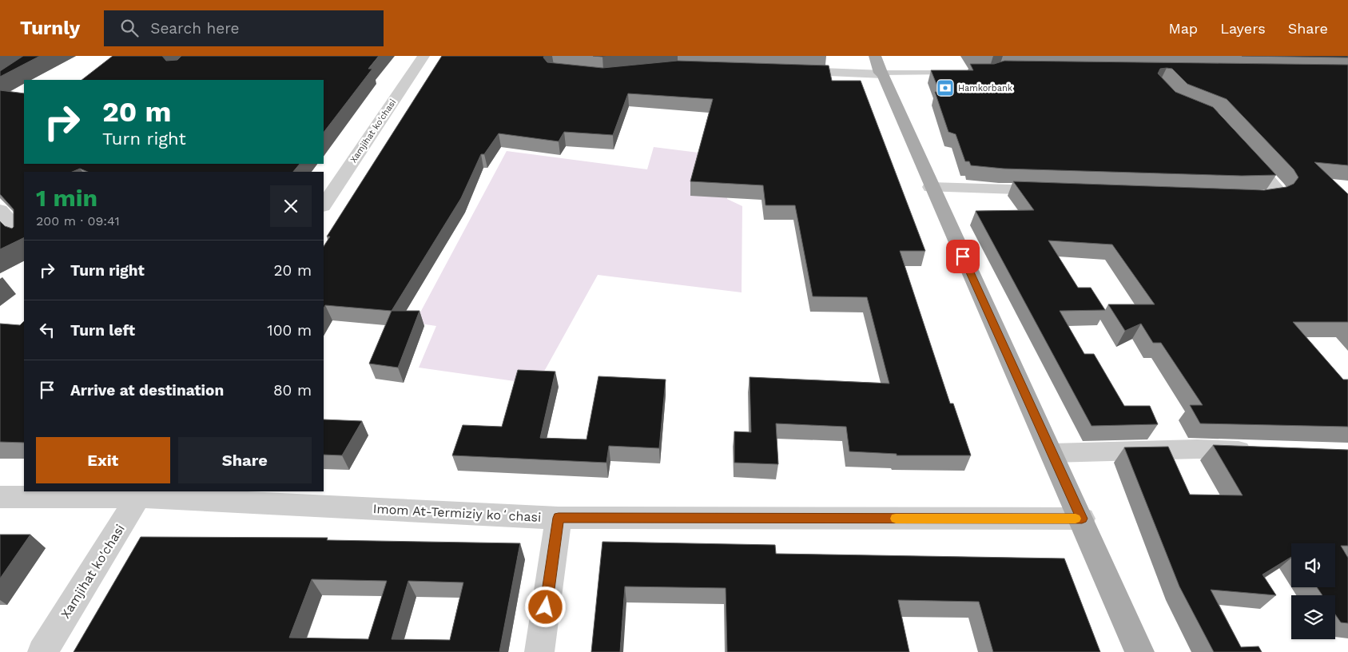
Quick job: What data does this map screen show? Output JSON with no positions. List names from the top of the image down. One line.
{"streets":{"street":["Xamjihat ko'chasi","Imom At-Termiziy koʻchasi"]},"crossings":[["Xamjihat ko'chasi","Imom At-Termiziy koʻchasi"]],"places":{"bank":["Hamkorbank"]},"page":{"header":"Turnly","search":"Search here","nav":["Map","Layers","Share"],"turn":["20 m","Turn right"],"heading":["1 min","200 m · 09:41"],"list":[{"name":"Turn right","value":"20 m"},{"name":"Turn left","value":"100 m"},{"name":"Arrive at destination","value":"80 m"}],"buttons":["Exit","Share"]}}
